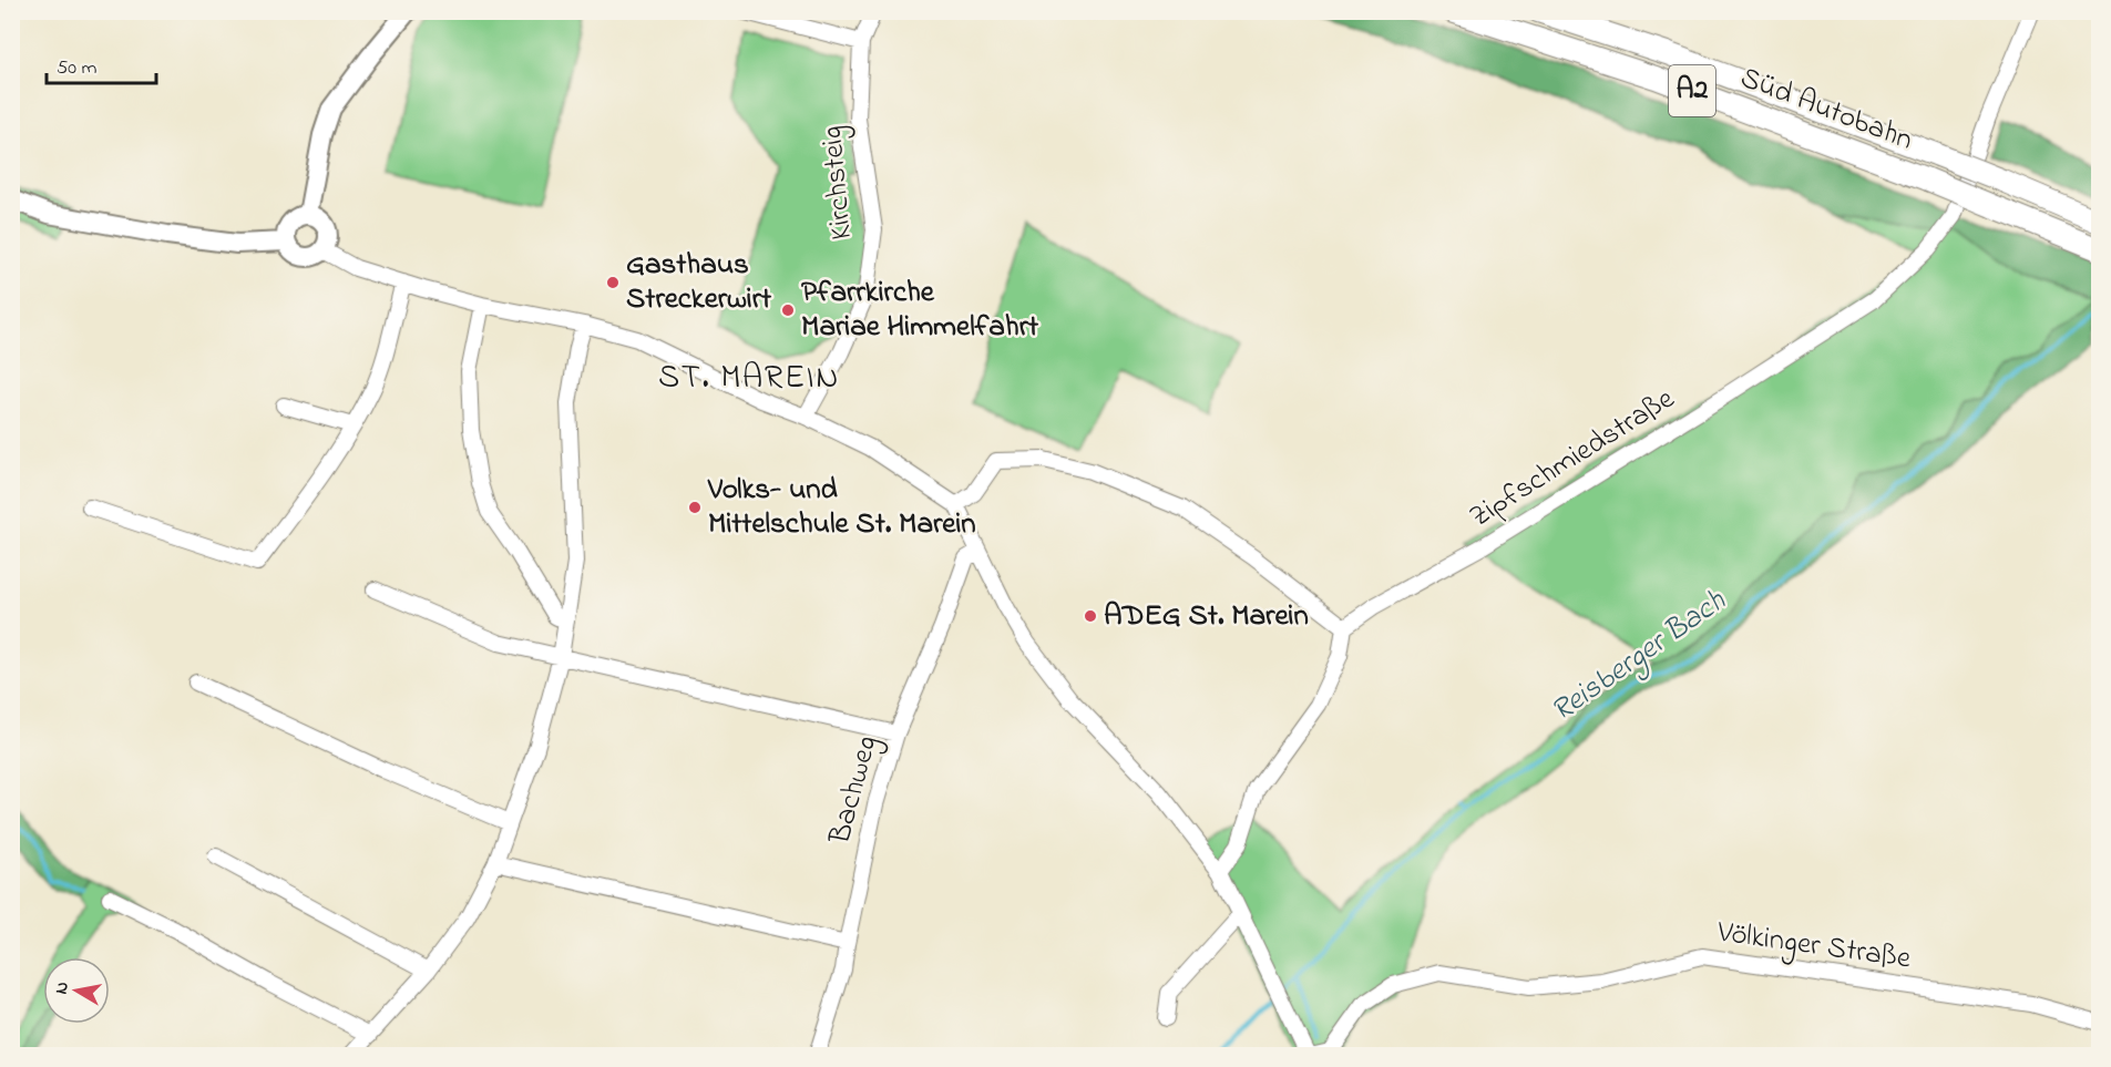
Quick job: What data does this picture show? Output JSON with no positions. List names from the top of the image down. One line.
{"streets":{"highway":["A2","Süd Autobahn"],"street":["Kirchsteig","Zipfschmiedstraße","Bachweg","Völkinger Straße"]},"districts":["ST. MAREIN"],"water":["Reisberger Bach"],"places":["Gasthaus Streckerwirt","Pfarrkirche Mariae Himmelfahrt","Volks- und Mittelschule St. Marein","ADEG St. Marein"],"scale_bar":"50 m","north":"left"}
